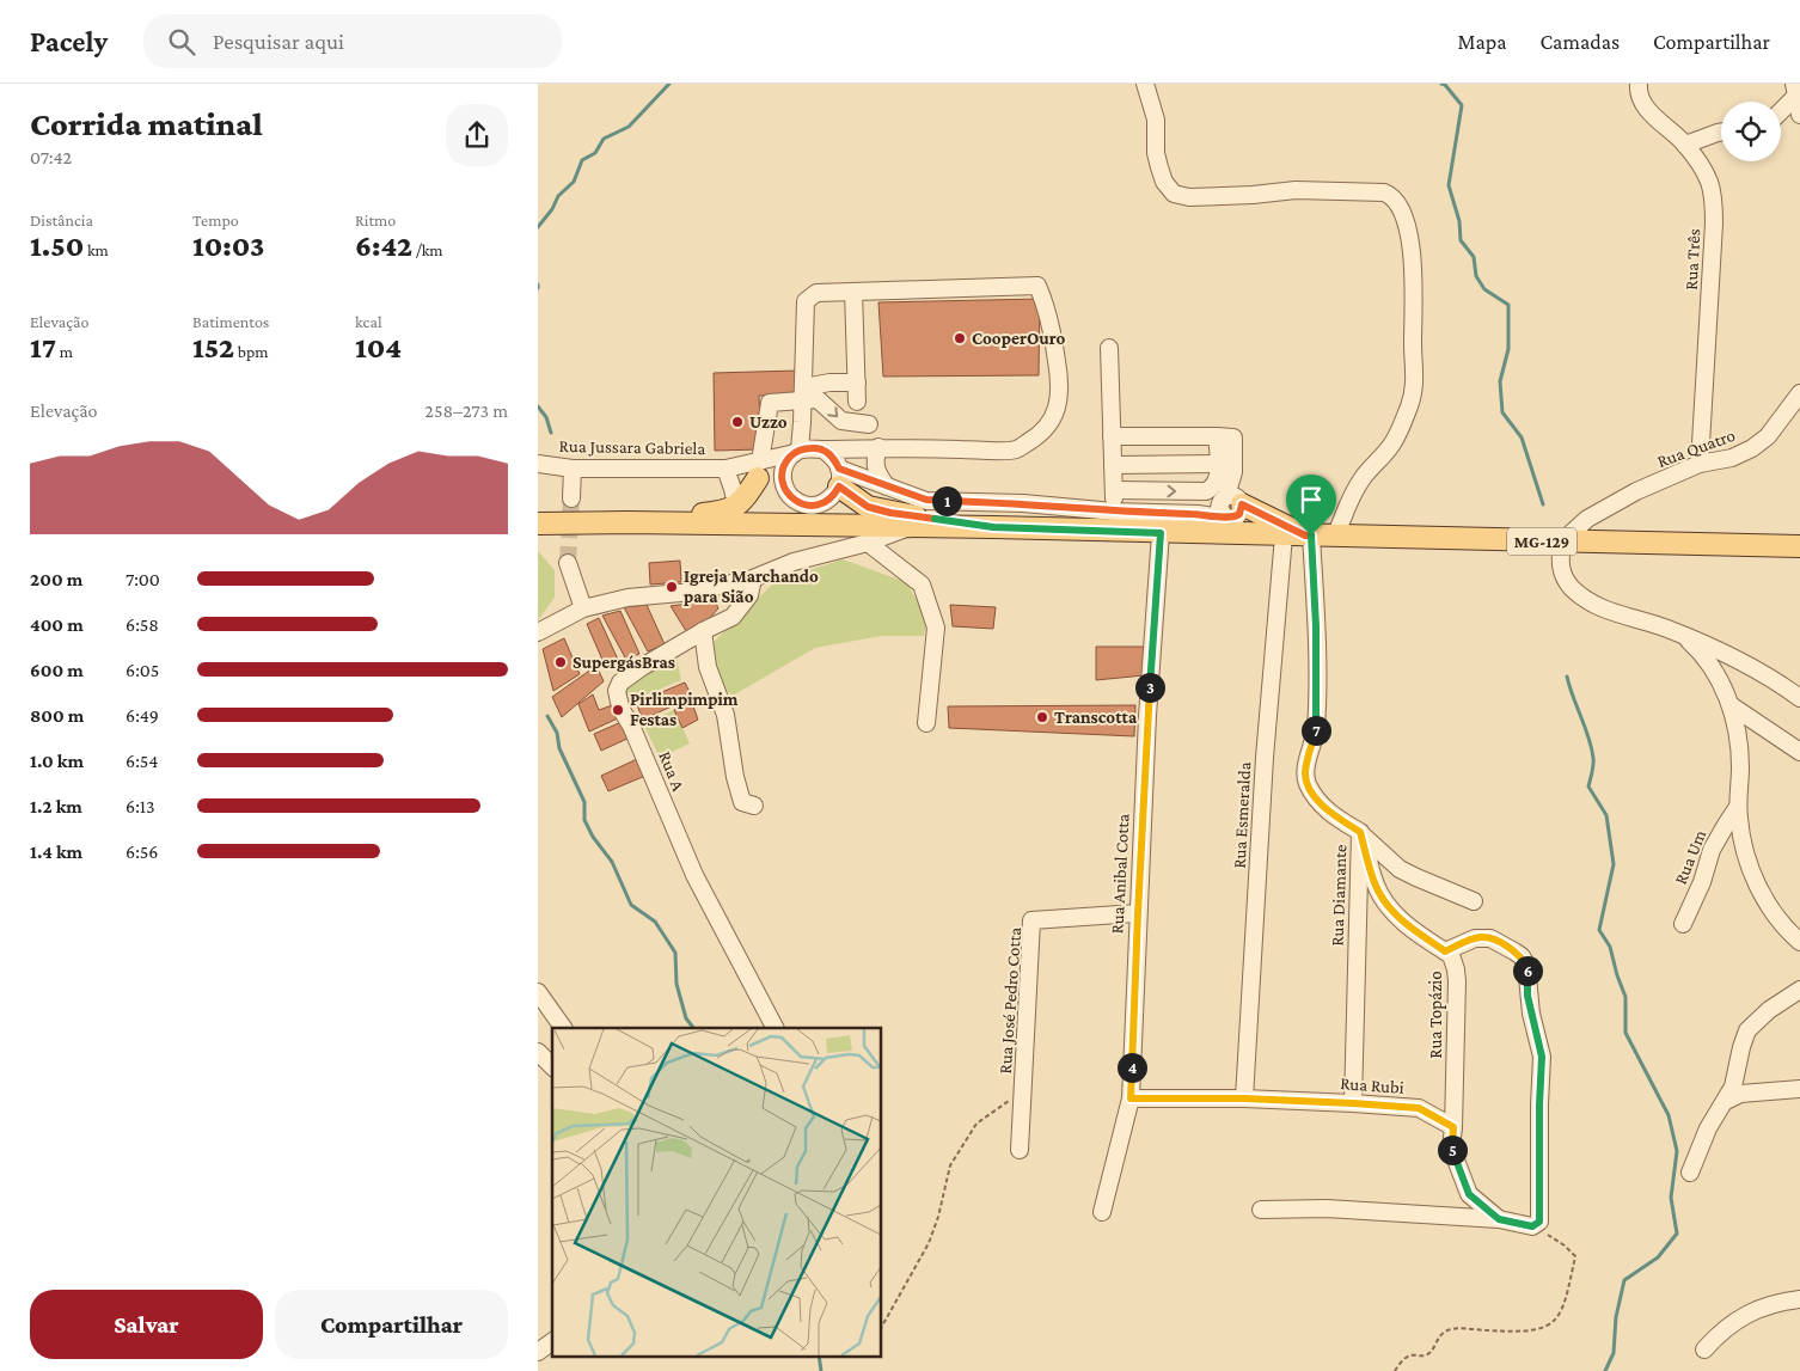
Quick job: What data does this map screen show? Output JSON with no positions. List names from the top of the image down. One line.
{"streets":{"main road":["MG-129"],"street":["Rua Três","Rua Jussara Gabriela","Rua Quatro","Rua A","Rua Esmeralda","Rua Um","Rua Anibal Cotta","Rua Diamante","Rua José Pedro Cotta","Rua Topázio","Rua Rubi"]},"crossings":[["Rua Três","Rua Quatro"],["Rua Quatro","MG-129"],["MG-129","Rua Esmeralda"],["MG-129","Rua Anibal Cotta"],["MG-129","Rua Diamante"],["Rua Esmeralda","Rua Rubi"],["Rua Anibal Cotta","Rua José Pedro Cotta"],["Rua Anibal Cotta","Rua Rubi"],["Rua Diamante","Rua Topázio"],["Rua Diamante","Rua Rubi"],["Rua Topázio","Rua Rubi"]],"places":["CooperOuro","Uzzo","Igreja Marchando para Sião","SupergásBras","Pirlimpimpim Festas","Transcotta"],"page":{"header":"Pacely","search":"Pesquisar aqui","nav":["Mapa","Camadas","Compartilhar"],"heading":["Corrida matinal","07:42"],"stats":[["Distância","1.50 km"],["Tempo","10:03"],["Ritmo","6:42 /km"],["Elevação","17 m"],["Batimentos","152 bpm"],["kcal","104"]],"chart":["Elevação","258–273 m"],"pins":["1","3","7","6","4","5"],"list":[{"name":"200 m","note":"7:00"},{"name":"400 m","note":"6:58"},{"name":"600 m","note":"6:05"},{"name":"800 m","note":"6:49"},{"name":"1.0 km","note":"6:54"},{"name":"1.2 km","note":"6:13"},{"name":"1.4 km","note":"6:56"}],"buttons":["Salvar","Compartilhar"]}}
